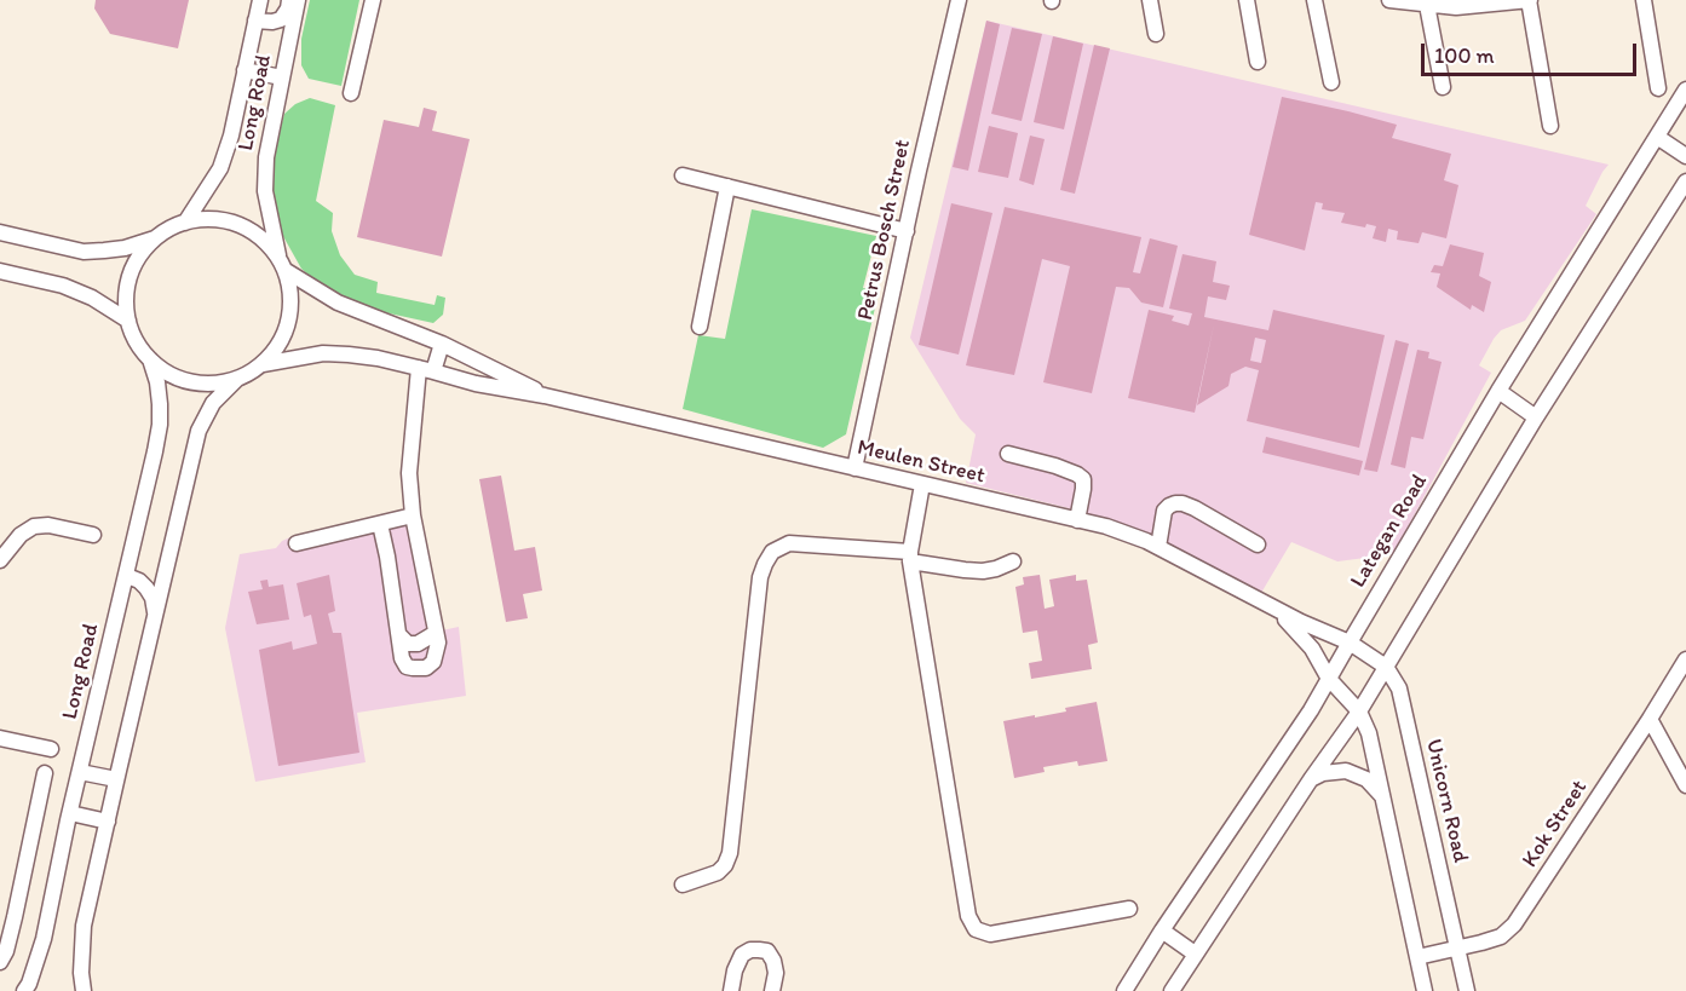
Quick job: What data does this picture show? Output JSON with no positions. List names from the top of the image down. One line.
{"streets":{"street":["Long Road","Petrus Bosch Street","Meulen Street","Lategan Road","Unicorn Road","Kok Street"]},"crossings":[["Long Road","Meulen Street"],["Petrus Bosch Street","Meulen Street"],["Meulen Street","Lategan Road"],["Unicorn Road","Kok Street"]],"scale_bar":"100 m"}
